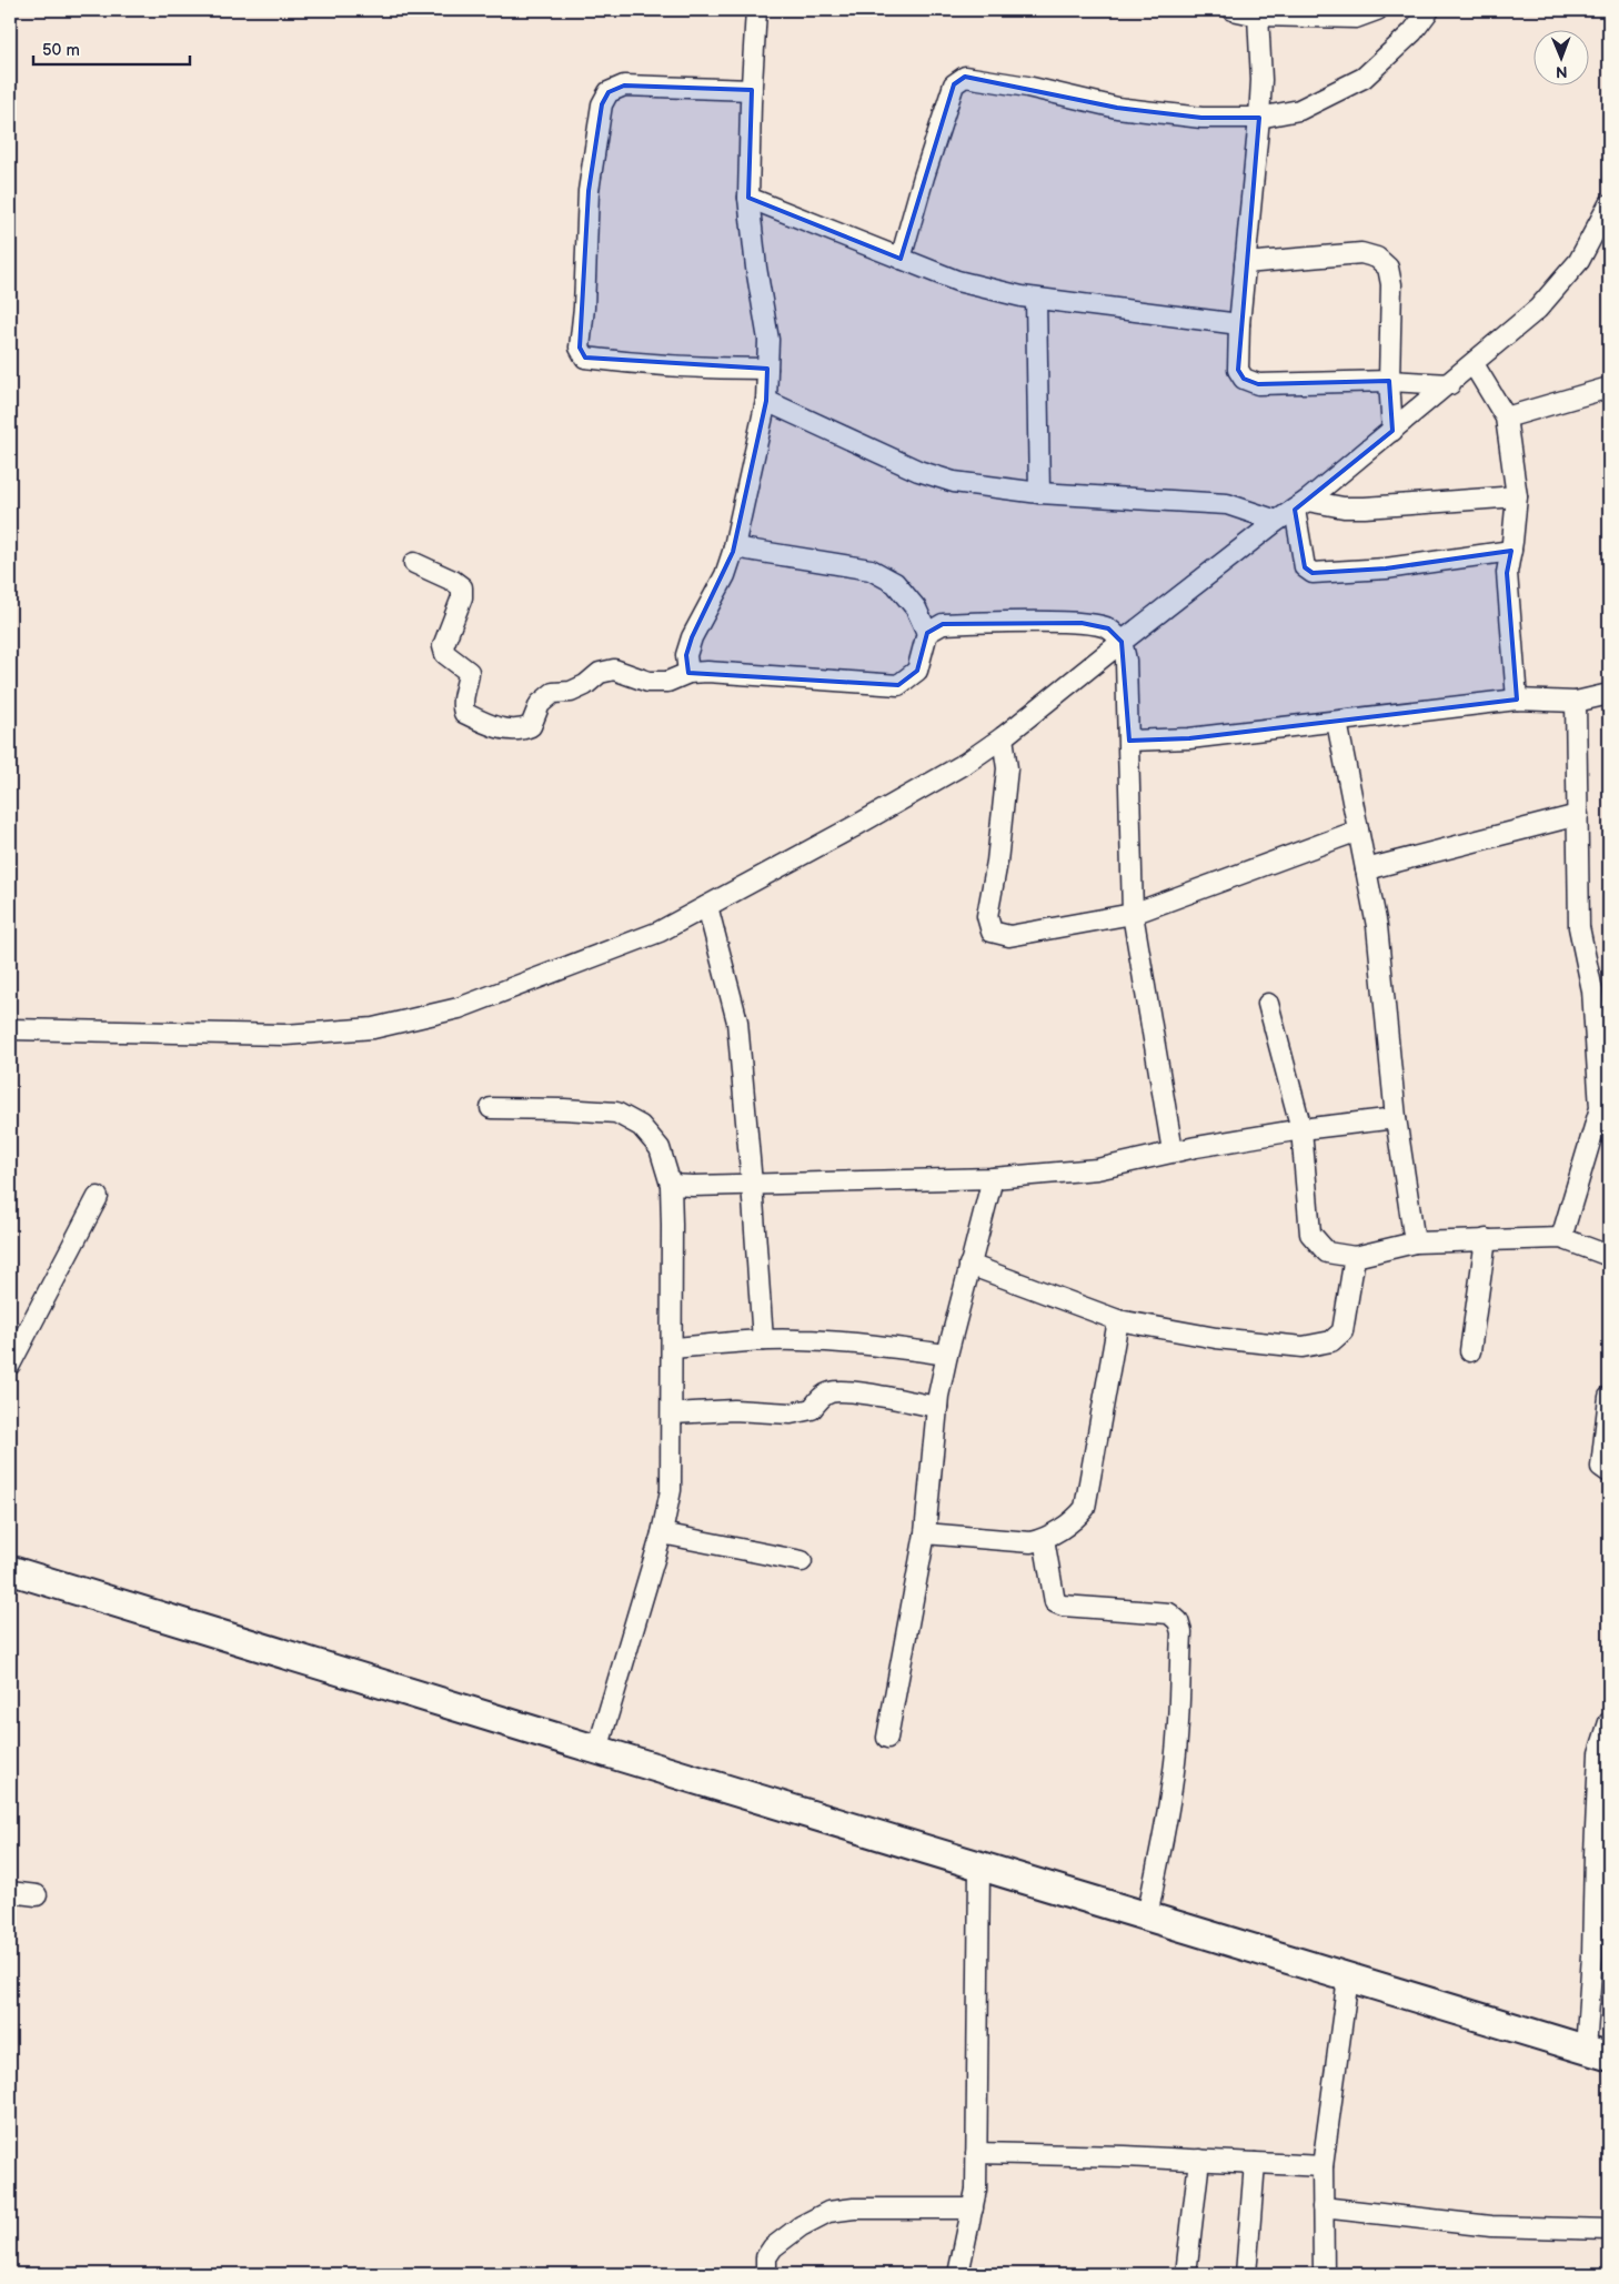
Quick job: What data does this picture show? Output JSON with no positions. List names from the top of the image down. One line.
{"scale_bar":"50 m","north":"bottom"}
